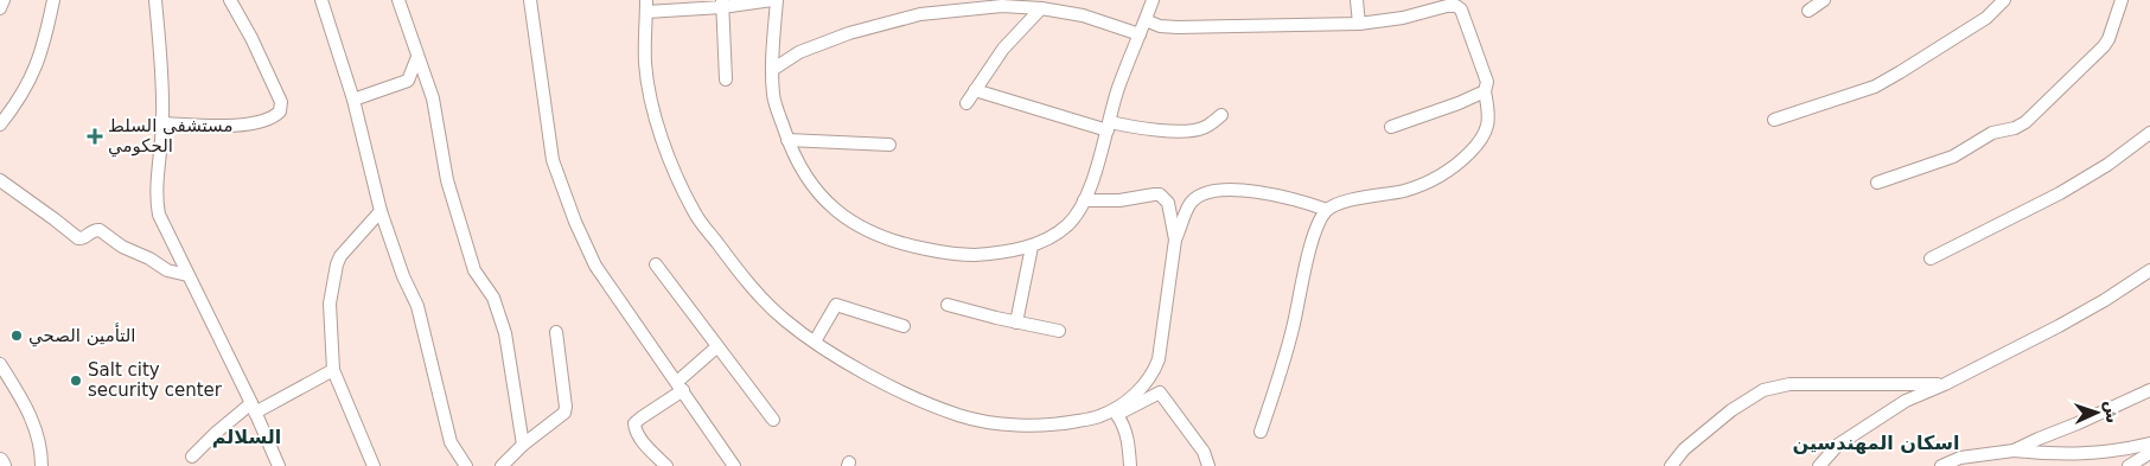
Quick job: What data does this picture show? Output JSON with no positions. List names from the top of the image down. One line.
{"districts":["السلالم","اسكان المهندسين"],"places":{"health":["مستشفى السلط الحكومي"],"other":["التأمين الصحي","Salt city security center"]},"north":"right"}
